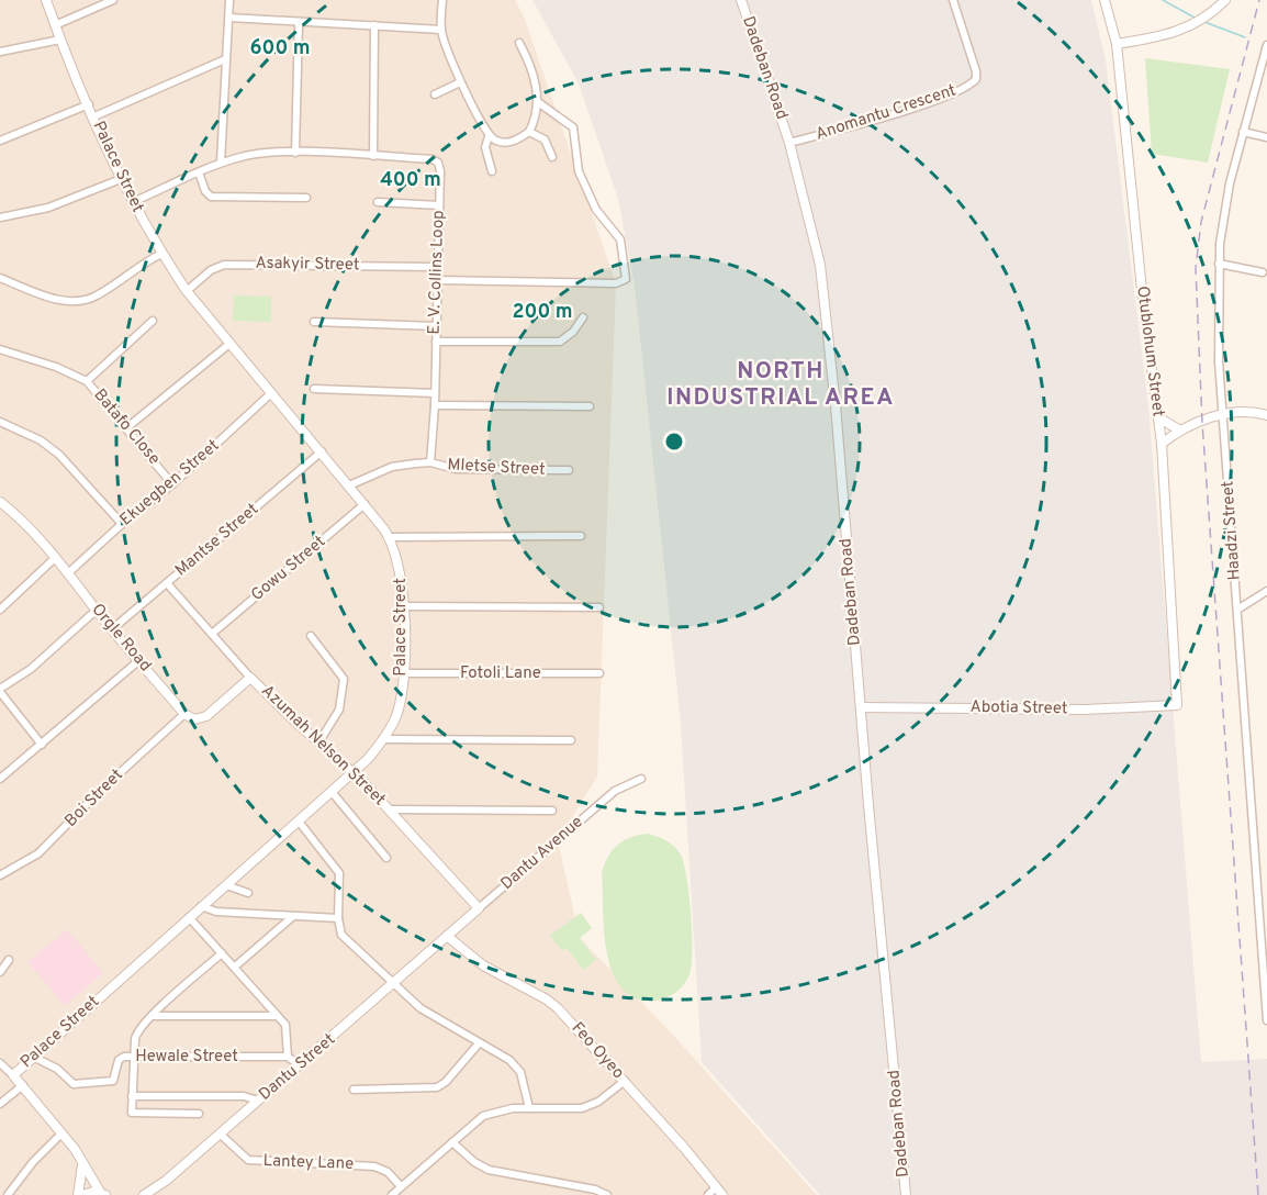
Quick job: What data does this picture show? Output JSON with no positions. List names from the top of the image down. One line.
{"streets":{"street":["Dadeban Road","Anomantu Crescent","Palace Street","Asakyir Street","E. V. Collins Loop","Otublohum Street","Batafo Close","Mletse Street","Ekuegben Street","Haadzi Street","Mantse Street","Gowu Street","Orgle Road","Fotoli Lane","Abotia Street","Azumah Nelson Street","Boi Street","Dantu Avenue","Feo Oyeo","Hewale Street","Dantu Street","Lantey Lane"]},"crossings":[["Dadeban Road","Anomantu Crescent"],["Dadeban Road","Abotia Street"],["Palace Street","Asakyir Street"],["Palace Street","E. V. Collins Loop"],["Palace Street","Mletse Street"],["Palace Street","Ekuegben Street"],["Palace Street","Mantse Street"],["Palace Street","Gowu Street"],["Palace Street","Fotoli Lane"],["Palace Street","Azumah Nelson Street"],["Palace Street","Hewale Street"],["Asakyir Street","E. V. Collins Loop"],["E. V. Collins Loop","Mletse Street"],["Otublohum Street","Abotia Street"],["Batafo Close","Ekuegben Street"],["Ekuegben Street","Orgle Road"],["Mantse Street","Orgle Road"],["Mantse Street","Azumah Nelson Street"],["Gowu Street","Azumah Nelson Street"],["Orgle Road","Boi Street"],["Azumah Nelson Street","Dantu Avenue"],["Dantu Avenue","Feo Oyeo"],["Dantu Avenue","Dantu Street"],["Feo Oyeo","Dantu Street"],["Dantu Street","Lantey Lane"]],"districts":["NORTH INDUSTRIAL AREA"],"rings":["600 m","400 m","200 m"]}
